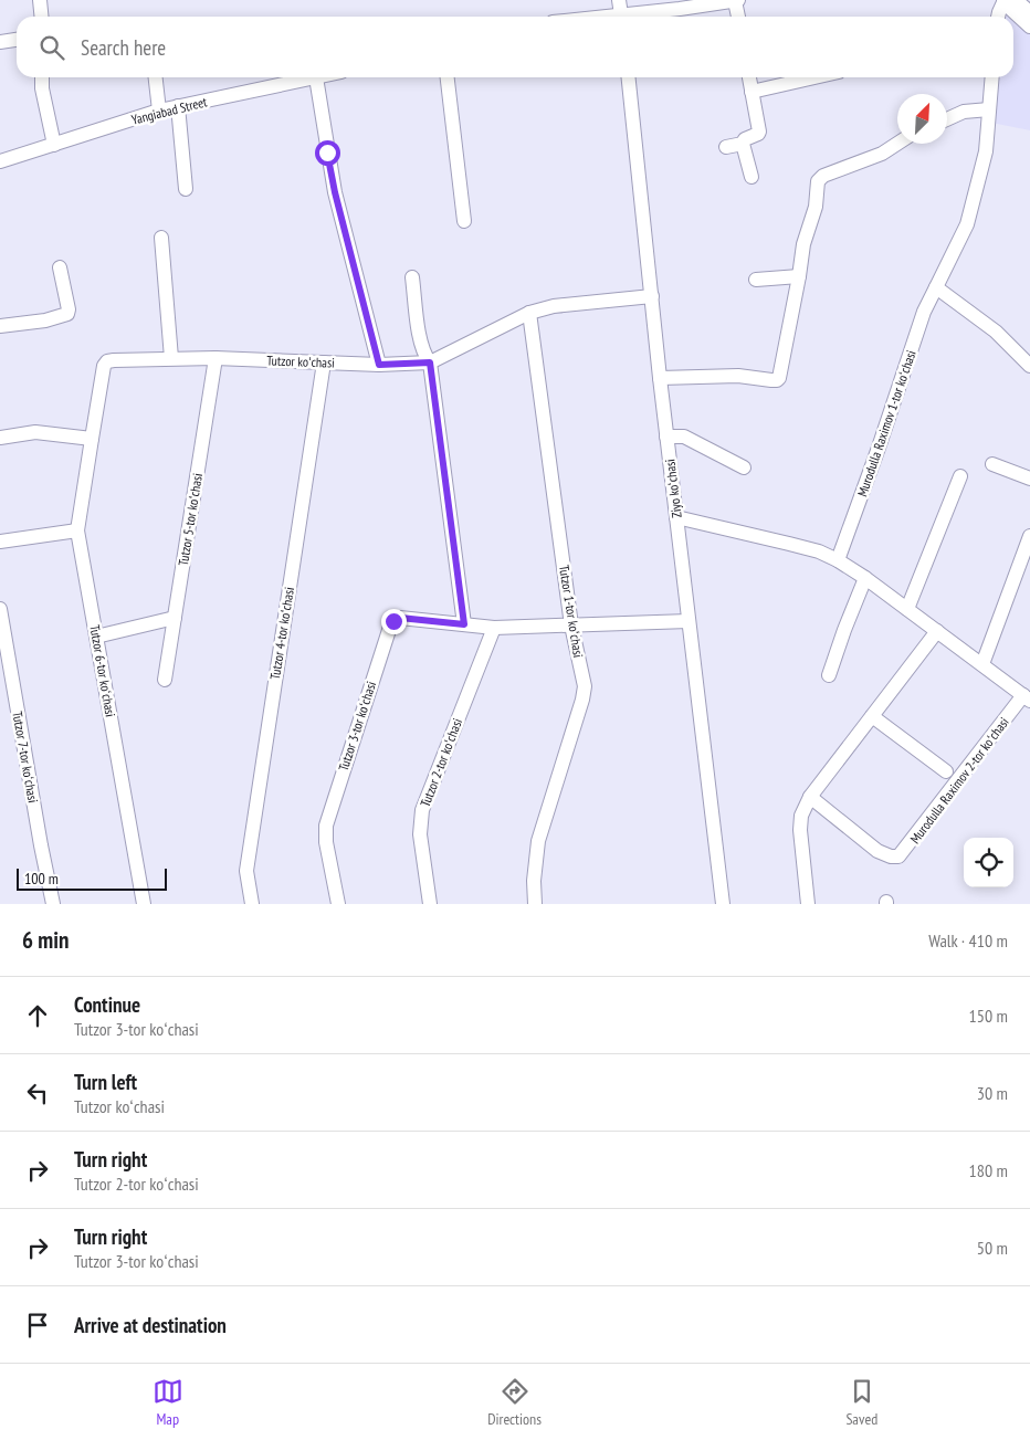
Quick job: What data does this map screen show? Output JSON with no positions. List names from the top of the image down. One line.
{"streets":{"street":["Yangiabad Street","Tutzor koʻchasi","Murodulla Raximov 1-tor koʻchasi","Ziyo koʻchasi","Tutzor 5-tor koʻchasi","Tutzor 1-tor koʻchasi","Tutzor 4-tor koʻchasi","Tutzor 6-tor koʻchasi","Tutzor 3-tor koʻchasi","Tutzor 7-tor koʻchasi","Tutzor 2-tor koʻchasi","Murodulla Raximov 2-tor koʻchasi"]},"crossings":[["Tutzor koʻchasi","Ziyo koʻchasi"],["Tutzor koʻchasi","Tutzor 5-tor koʻchasi"],["Tutzor koʻchasi","Tutzor 1-tor koʻchasi"],["Tutzor koʻchasi","Tutzor 4-tor koʻchasi"],["Tutzor koʻchasi","Tutzor 6-tor koʻchasi"],["Ziyo koʻchasi","Tutzor 3-tor koʻchasi"],["Tutzor 1-tor koʻchasi","Tutzor 3-tor koʻchasi"],["Tutzor 3-tor koʻchasi","Tutzor 2-tor koʻchasi"]],"scale_bar":"100 m","north":"top right","page":{"search":"Search here","scale":"100 m","heading":["6 min","Walk · 410 m"],"list":[["Continue","Tutzor 3-tor koʻchasi","150 m"],["Turn left","Tutzor koʻchasi","30 m"],["Turn right","Tutzor 2-tor koʻchasi","180 m"],["Turn right","Tutzor 3-tor koʻchasi","50 m"],"Arrive at destination"],"nav":["Map","Directions","Saved"]}}
